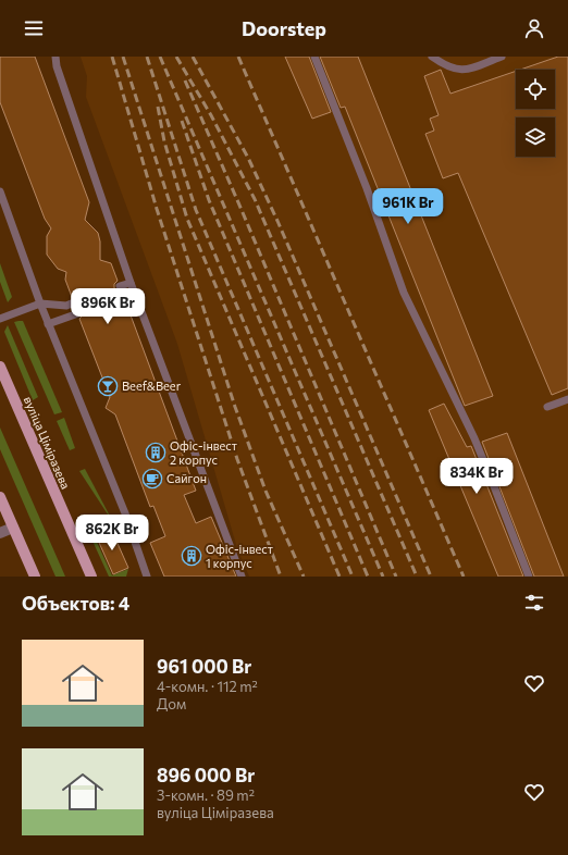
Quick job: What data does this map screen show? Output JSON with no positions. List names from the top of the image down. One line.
{"streets":{"main road":["вуліца Ціміразева"]},"places":{"bar":["Beef&Beer"],"building":["Офіс-інвест 2 корпус","Офіс-інвест 1 корпус"],"cafe":["Сайгон"]},"page":{"header":"Doorstep","price":["961K Br","896K Br","834K Br","862K Br"],"heading":"Объектов: 4","list":[{"name":"961 000 Br","note":"4-комн. · 112 m² · Дом"},{"name":"896 000 Br","note":"3-комн. · 89 m² · вуліца Ціміразева"}]}}
